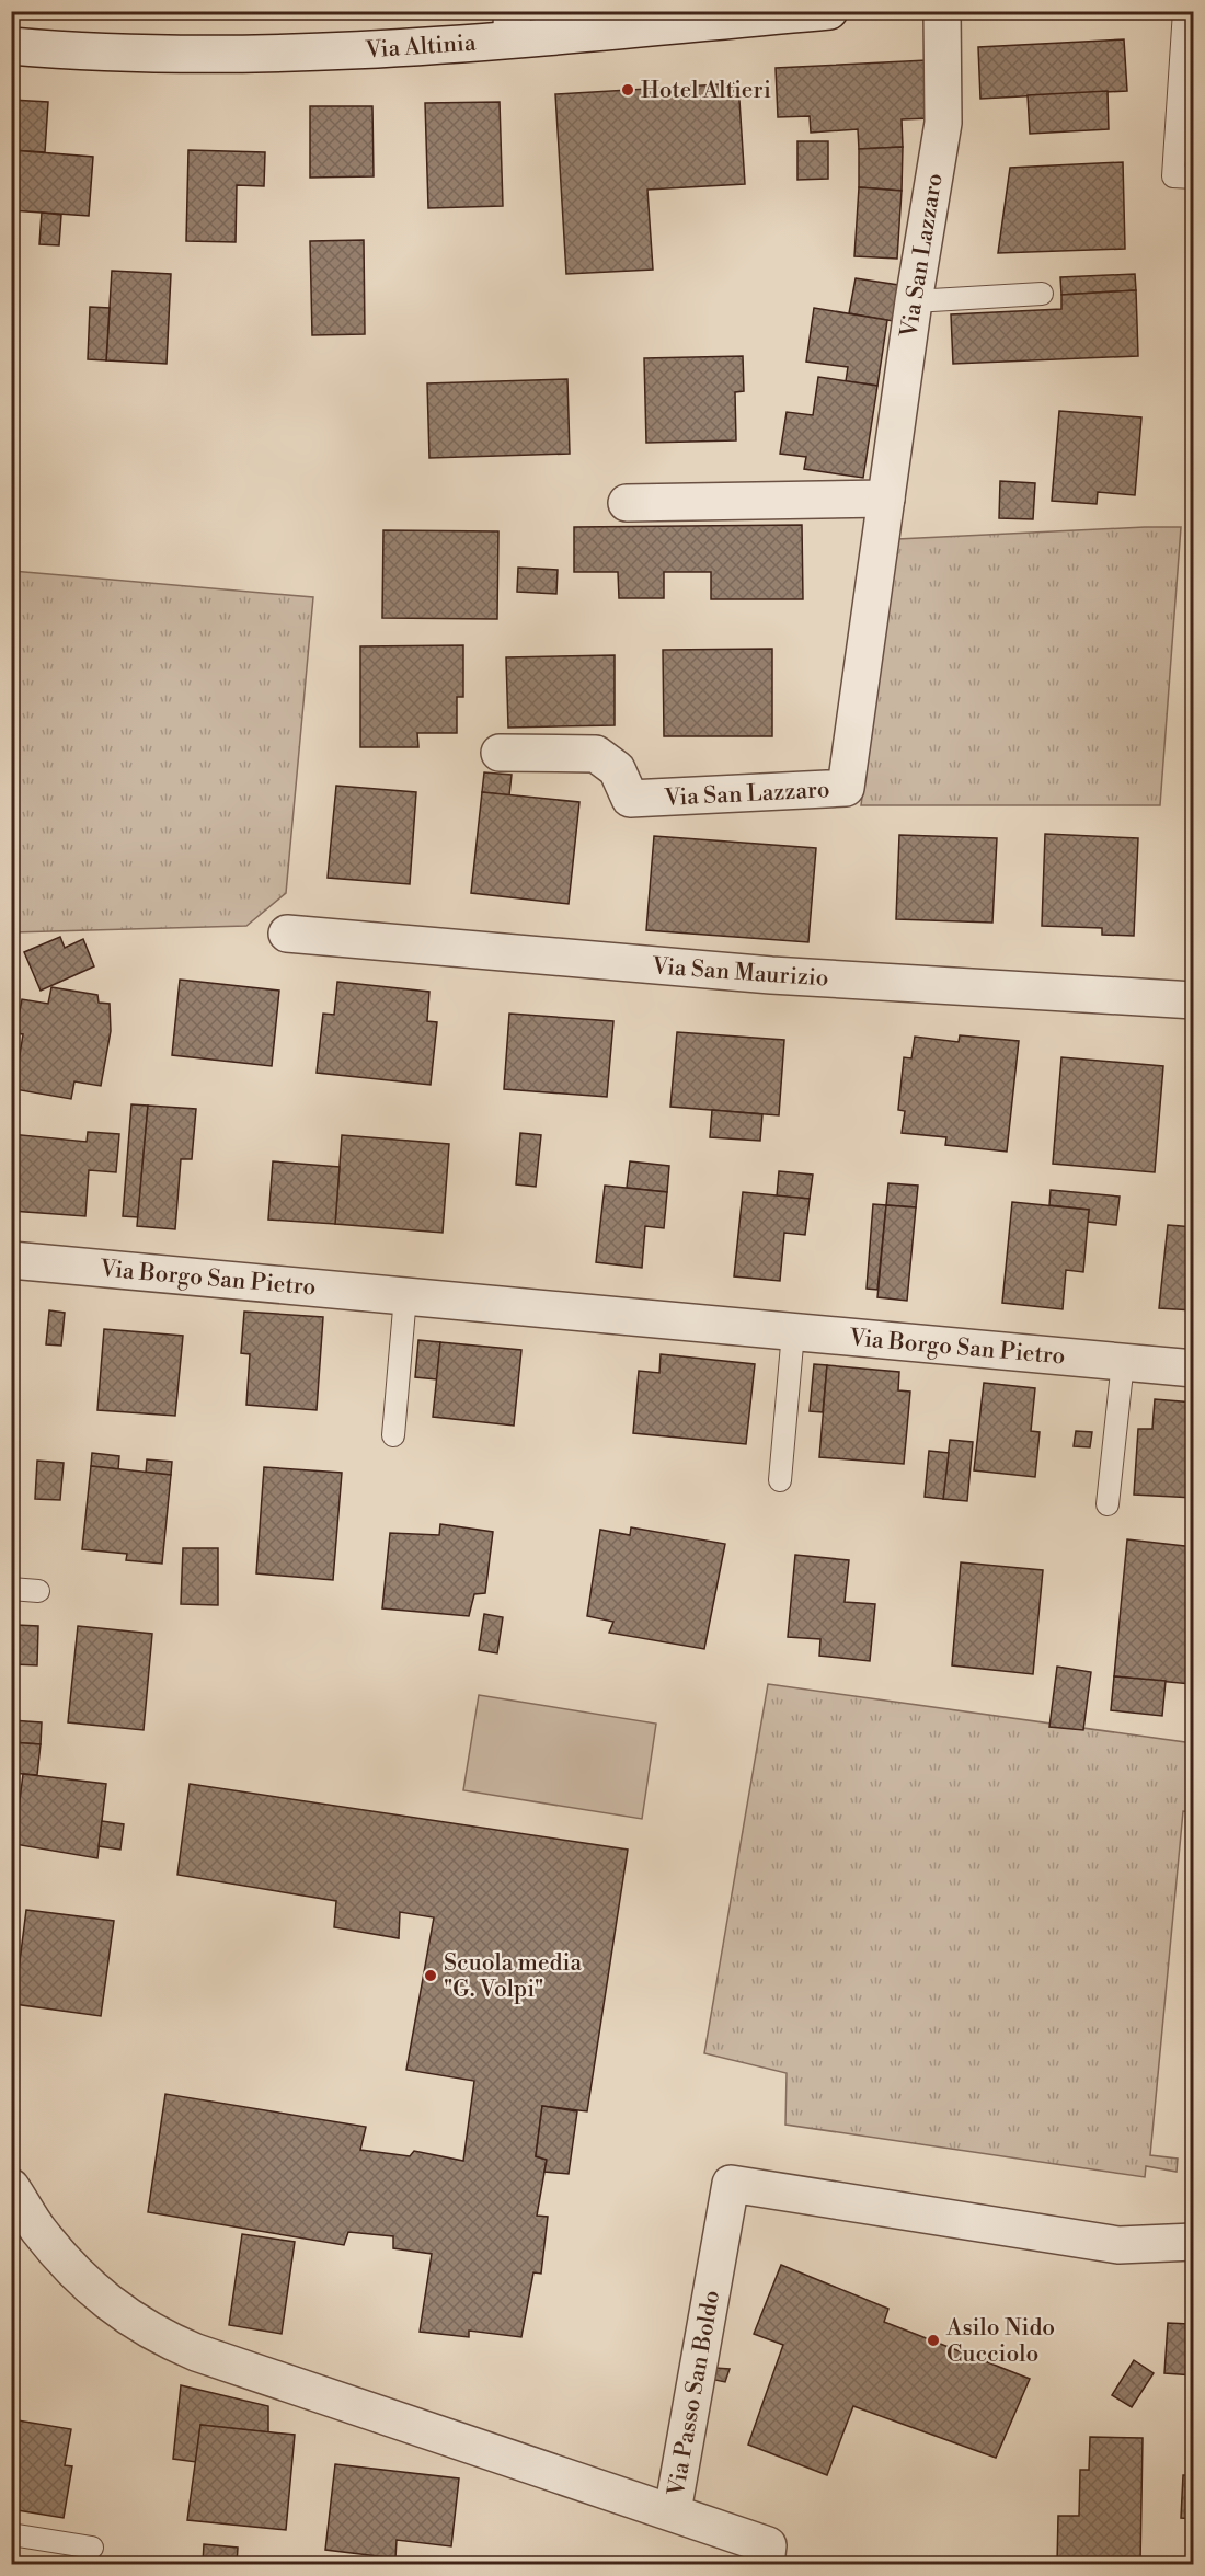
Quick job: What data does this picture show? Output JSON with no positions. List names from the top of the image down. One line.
{"streets":{"street":["Via Altinia","Via San Lazzaro","Via San Maurizio","Via Borgo San Pietro","Via Passo San Boldo"]},"places":["Hotel Altieri","Scuola media \"G. Volpi\"","Asilo Nido Cucciolo"]}
